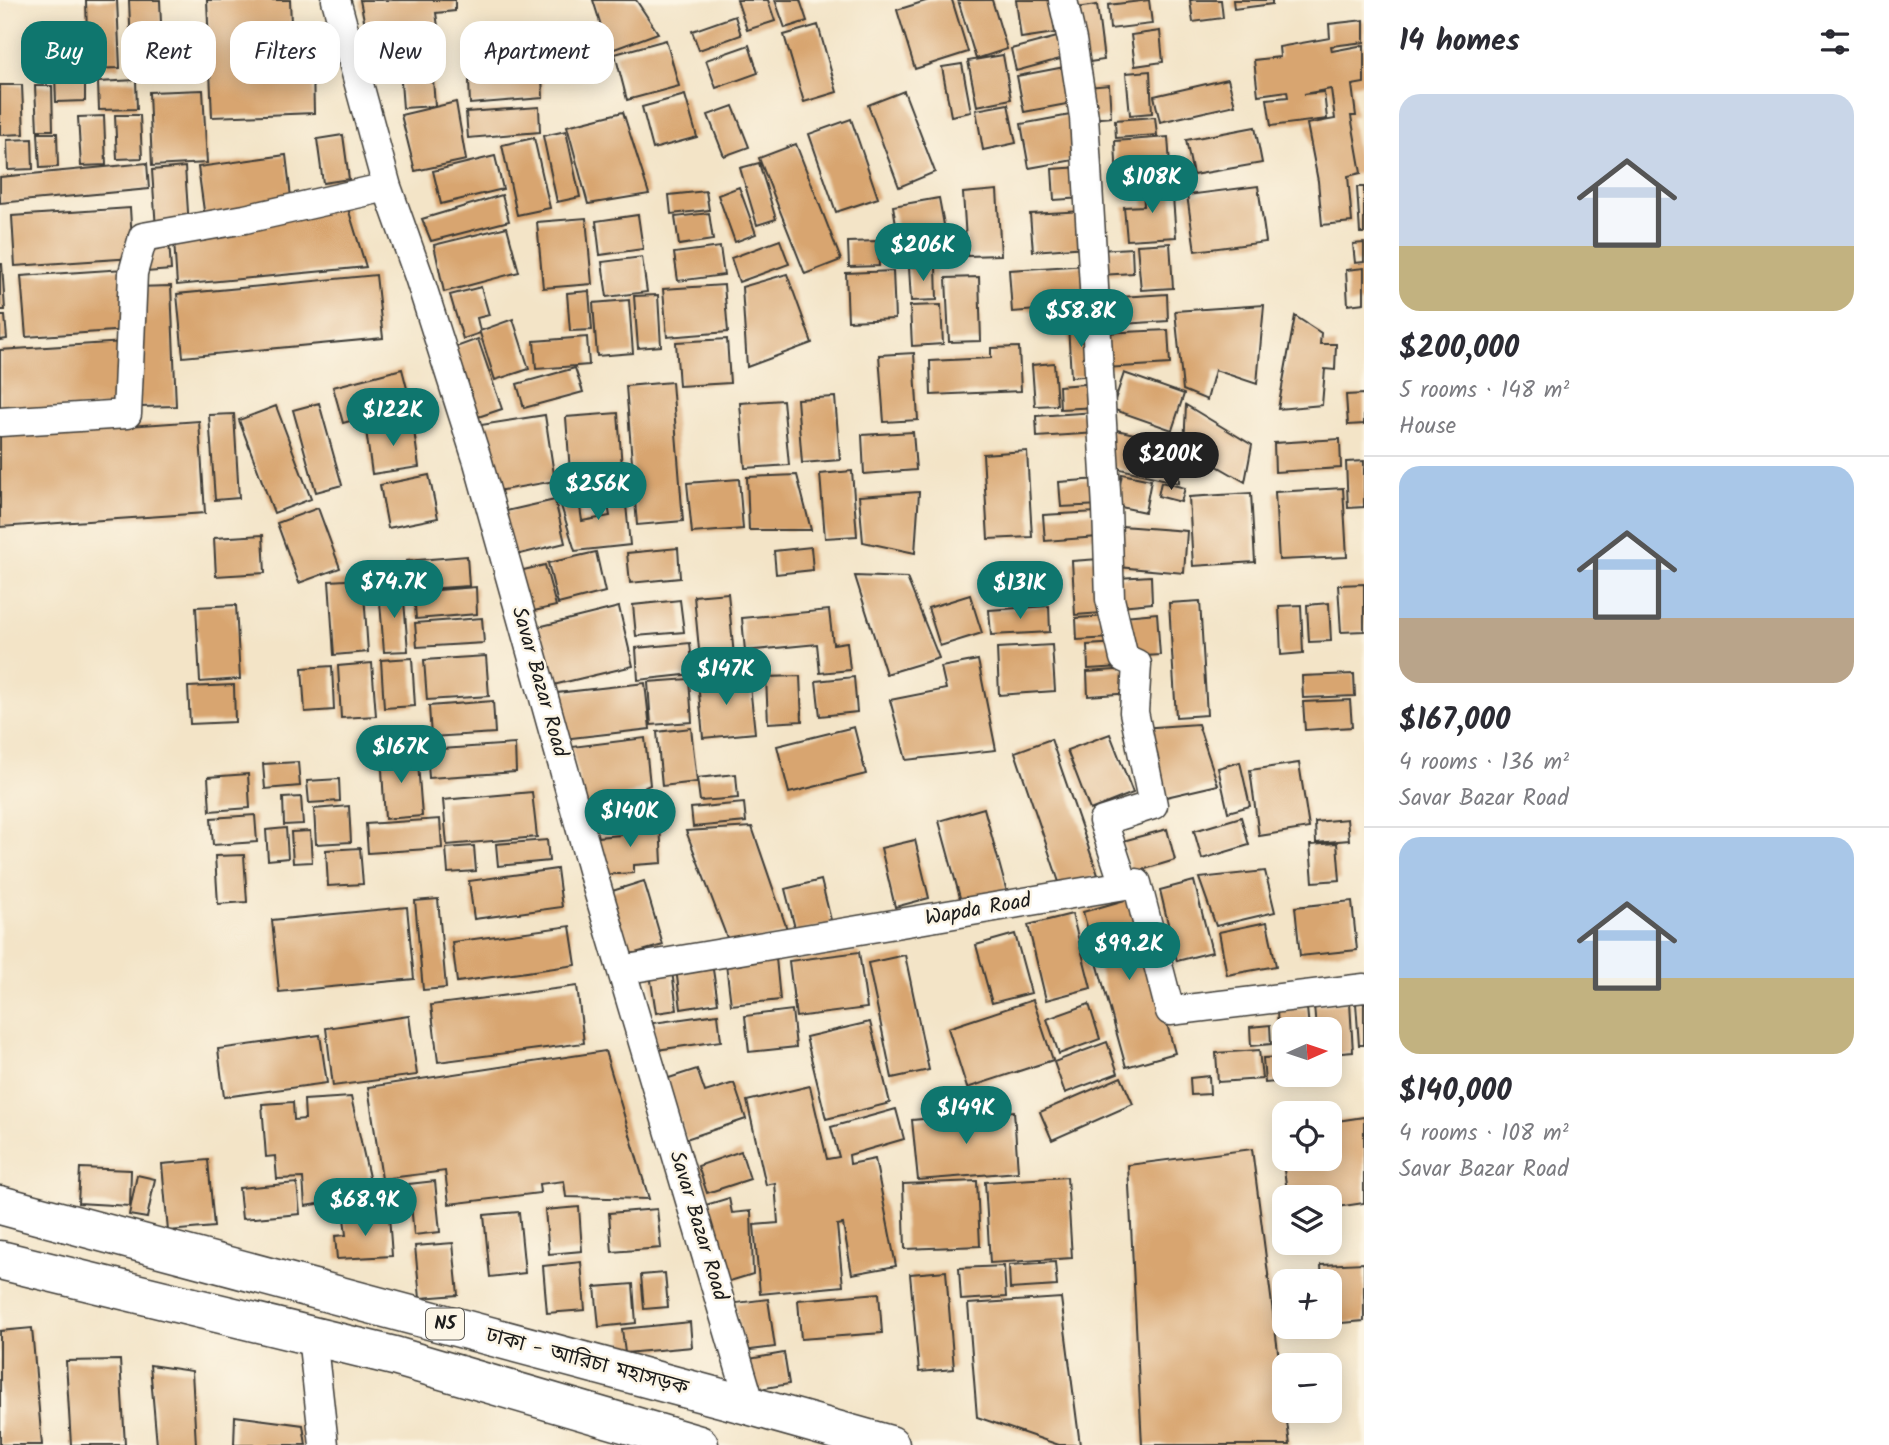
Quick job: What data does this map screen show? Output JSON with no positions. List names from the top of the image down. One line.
{"streets":{"highway":["N5","ঢাকা - আরিচা মহাসড়ক"],"street":["Savar Bazar Road","Wapda Road"]},"crossings":[["Savar Bazar Road","Wapda Road"],["Savar Bazar Road","ঢাকা - আরিচা মহাসড়ক"]],"north":"right","page":{"heading":"14 homes","chip":["Buy","Rent","Filters","New","Apartment"],"list":[{"name":"$200,000","note":"5 rooms · 148 m² · House"},{"name":"$167,000","note":"4 rooms · 136 m² · Savar Bazar Road"},{"name":"$140,000","note":"4 rooms · 108 m² · Savar Bazar Road"}],"price":["$108K","$206K","$58.8K","$122K","$200K","$256K","$74.7K","$131K","$147K","$167K","$140K","$99.2K","$149K","$68.9K"],"map_buttons":["+","−"]}}
